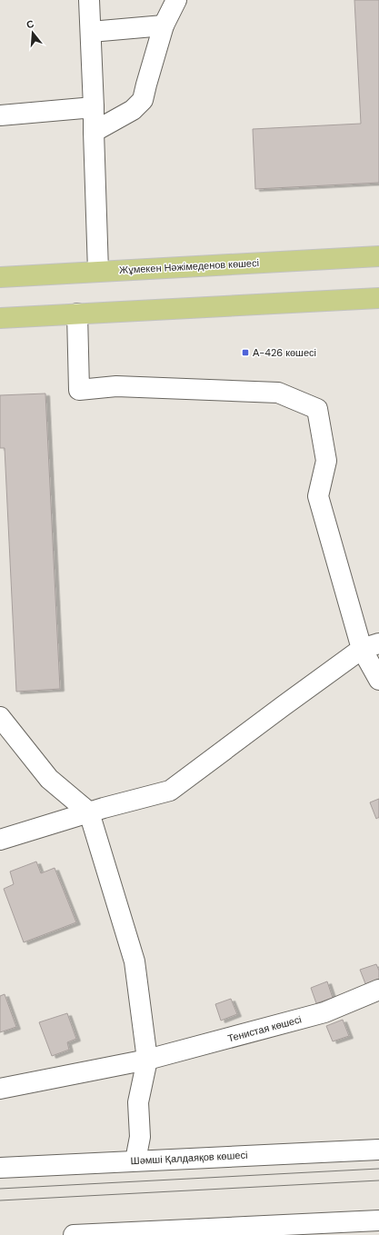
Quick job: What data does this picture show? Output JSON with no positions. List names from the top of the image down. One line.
{"streets":{"main road":["Жұмекен Нәжімеденов көшесі"],"street":["Тенистая көшесі","Шәмші Қалдаяқов көшесі"]},"places":{"transit":["А-426 көшесі"]},"north":"top"}
